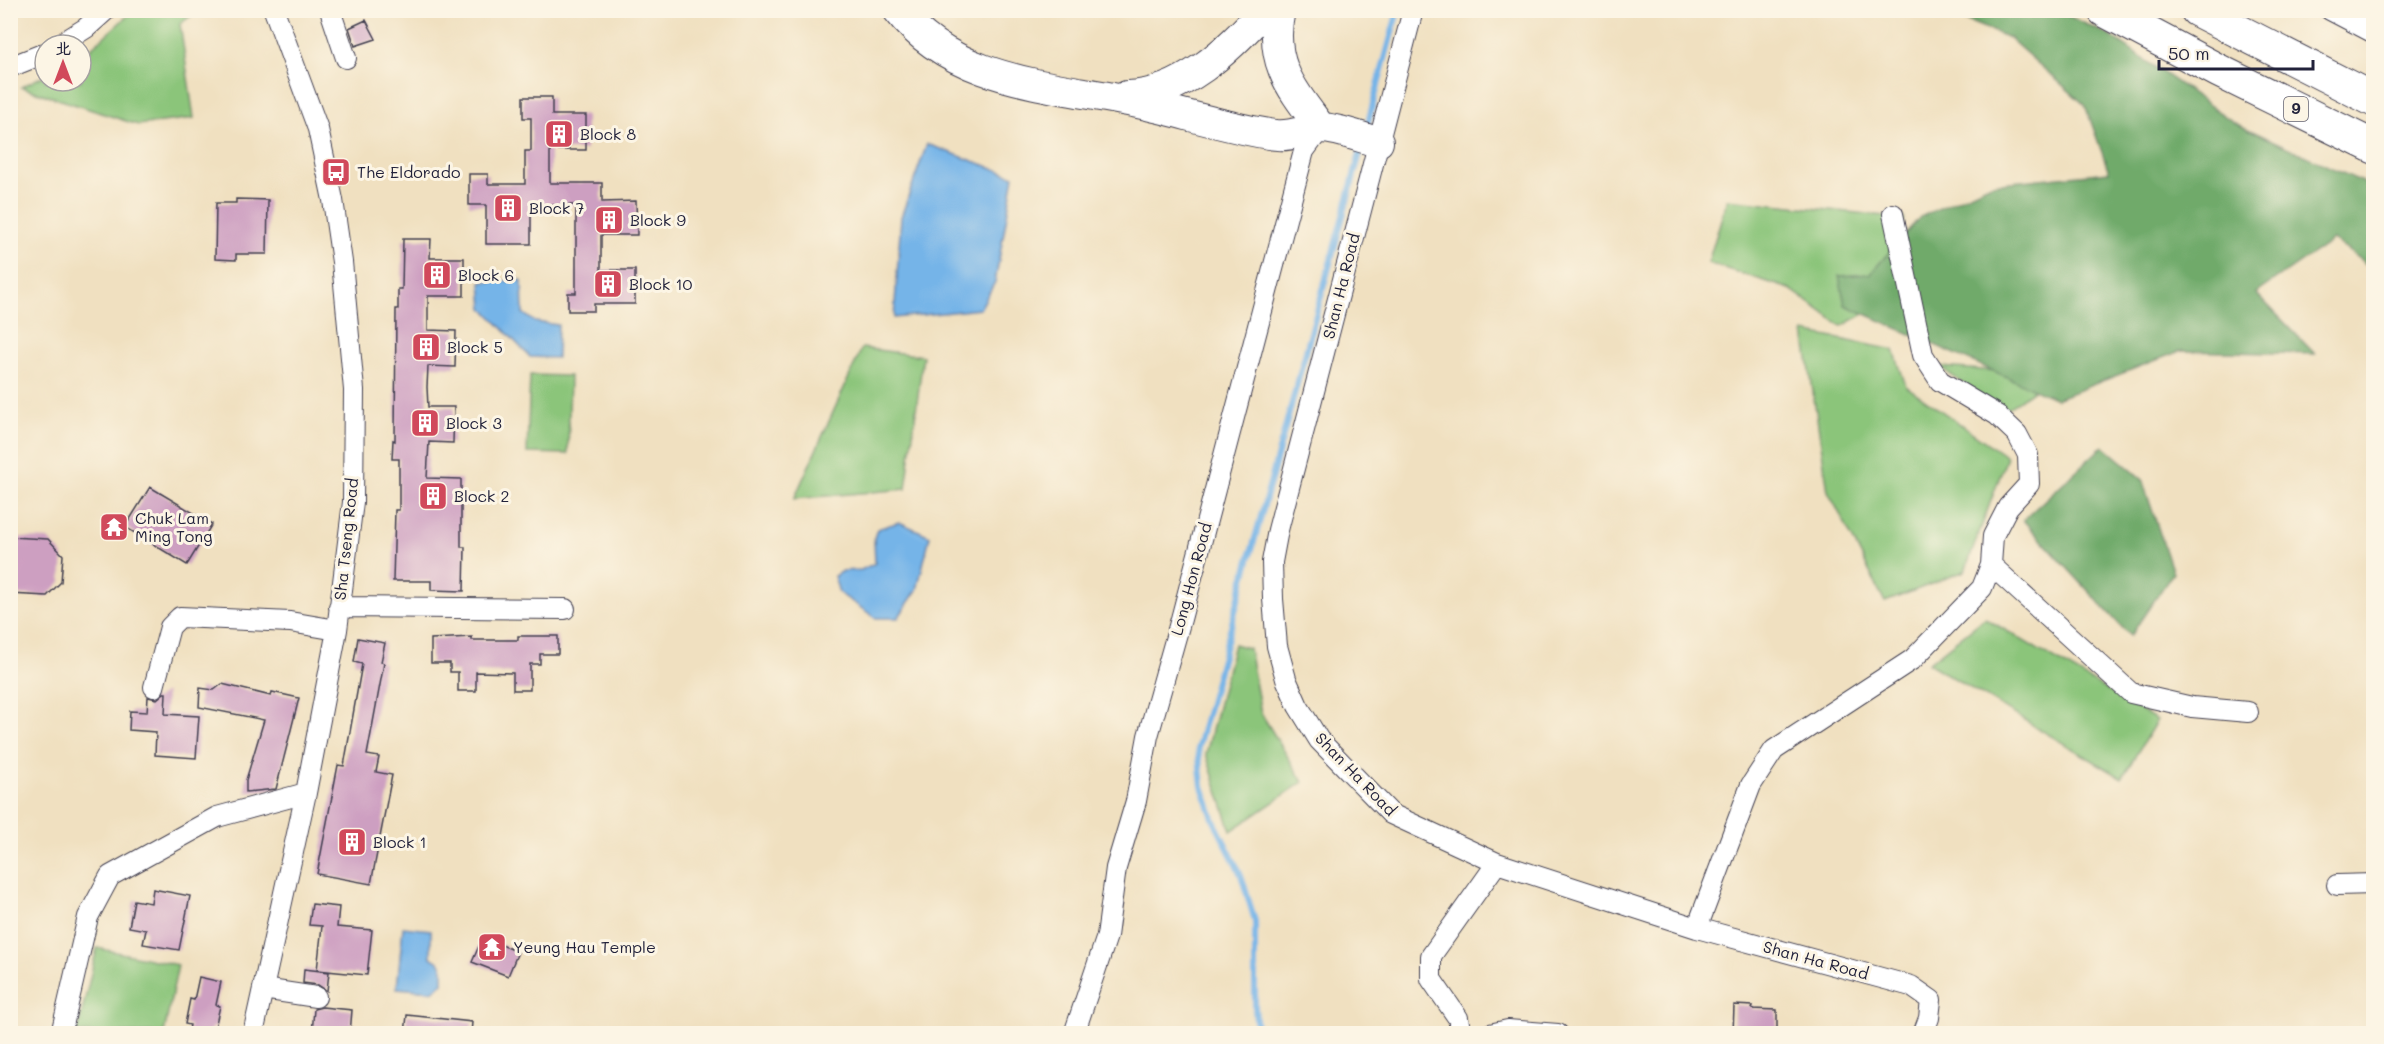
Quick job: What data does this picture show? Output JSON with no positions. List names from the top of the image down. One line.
{"streets":{"highway":["9"],"street":["Shan Ha Road","Sha Tseng Road","Long Hon Road"]},"places":{"building":["Block 8","Block 7","Block 9","Block 6","Block 10","Block 5","Block 3","Block 2","Block 1"],"bus stop":["The Eldorado"],"temple":["Chuk Lam Ming Tong","Yeung Hau Temple"]},"scale_bar":"50 m","north":"top"}
